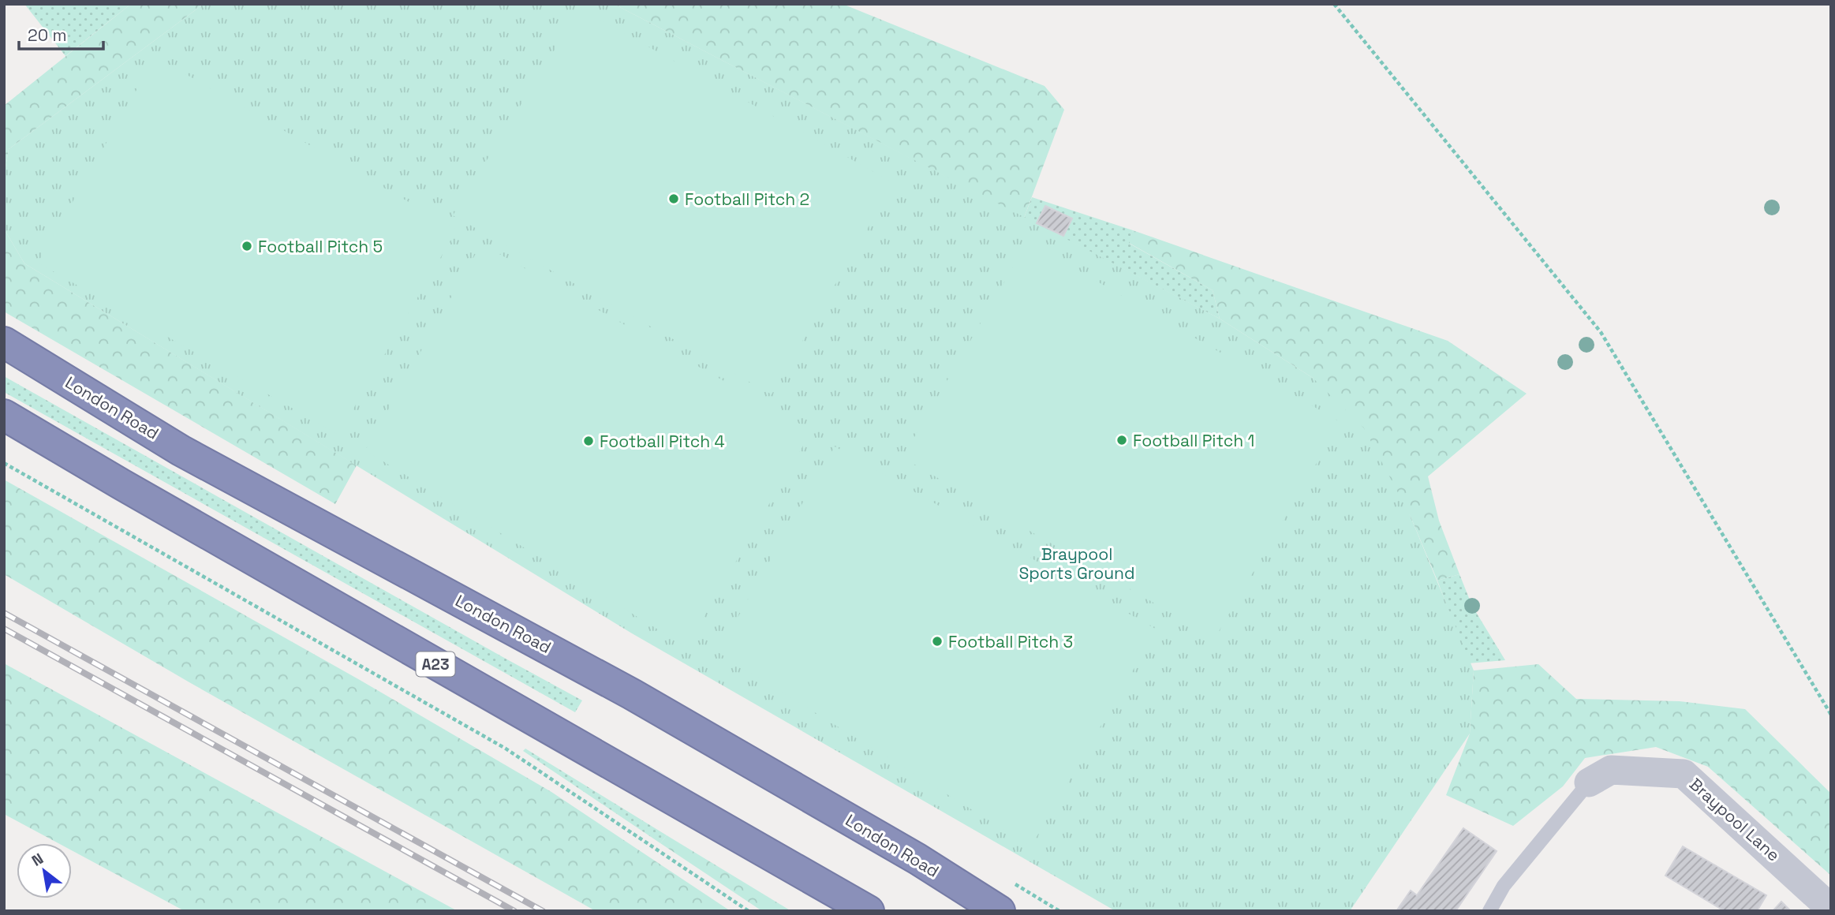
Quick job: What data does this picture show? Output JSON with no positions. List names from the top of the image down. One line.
{"streets":{"highway":["London Road","A23"],"street":["Braypool Lane"]},"parks":["Braypool Sports Ground"],"places":["Football Pitch 2","Football Pitch 5","Football Pitch 1","Football Pitch 4","Football Pitch 3"],"scale_bar":"20 m","north":"top left"}
